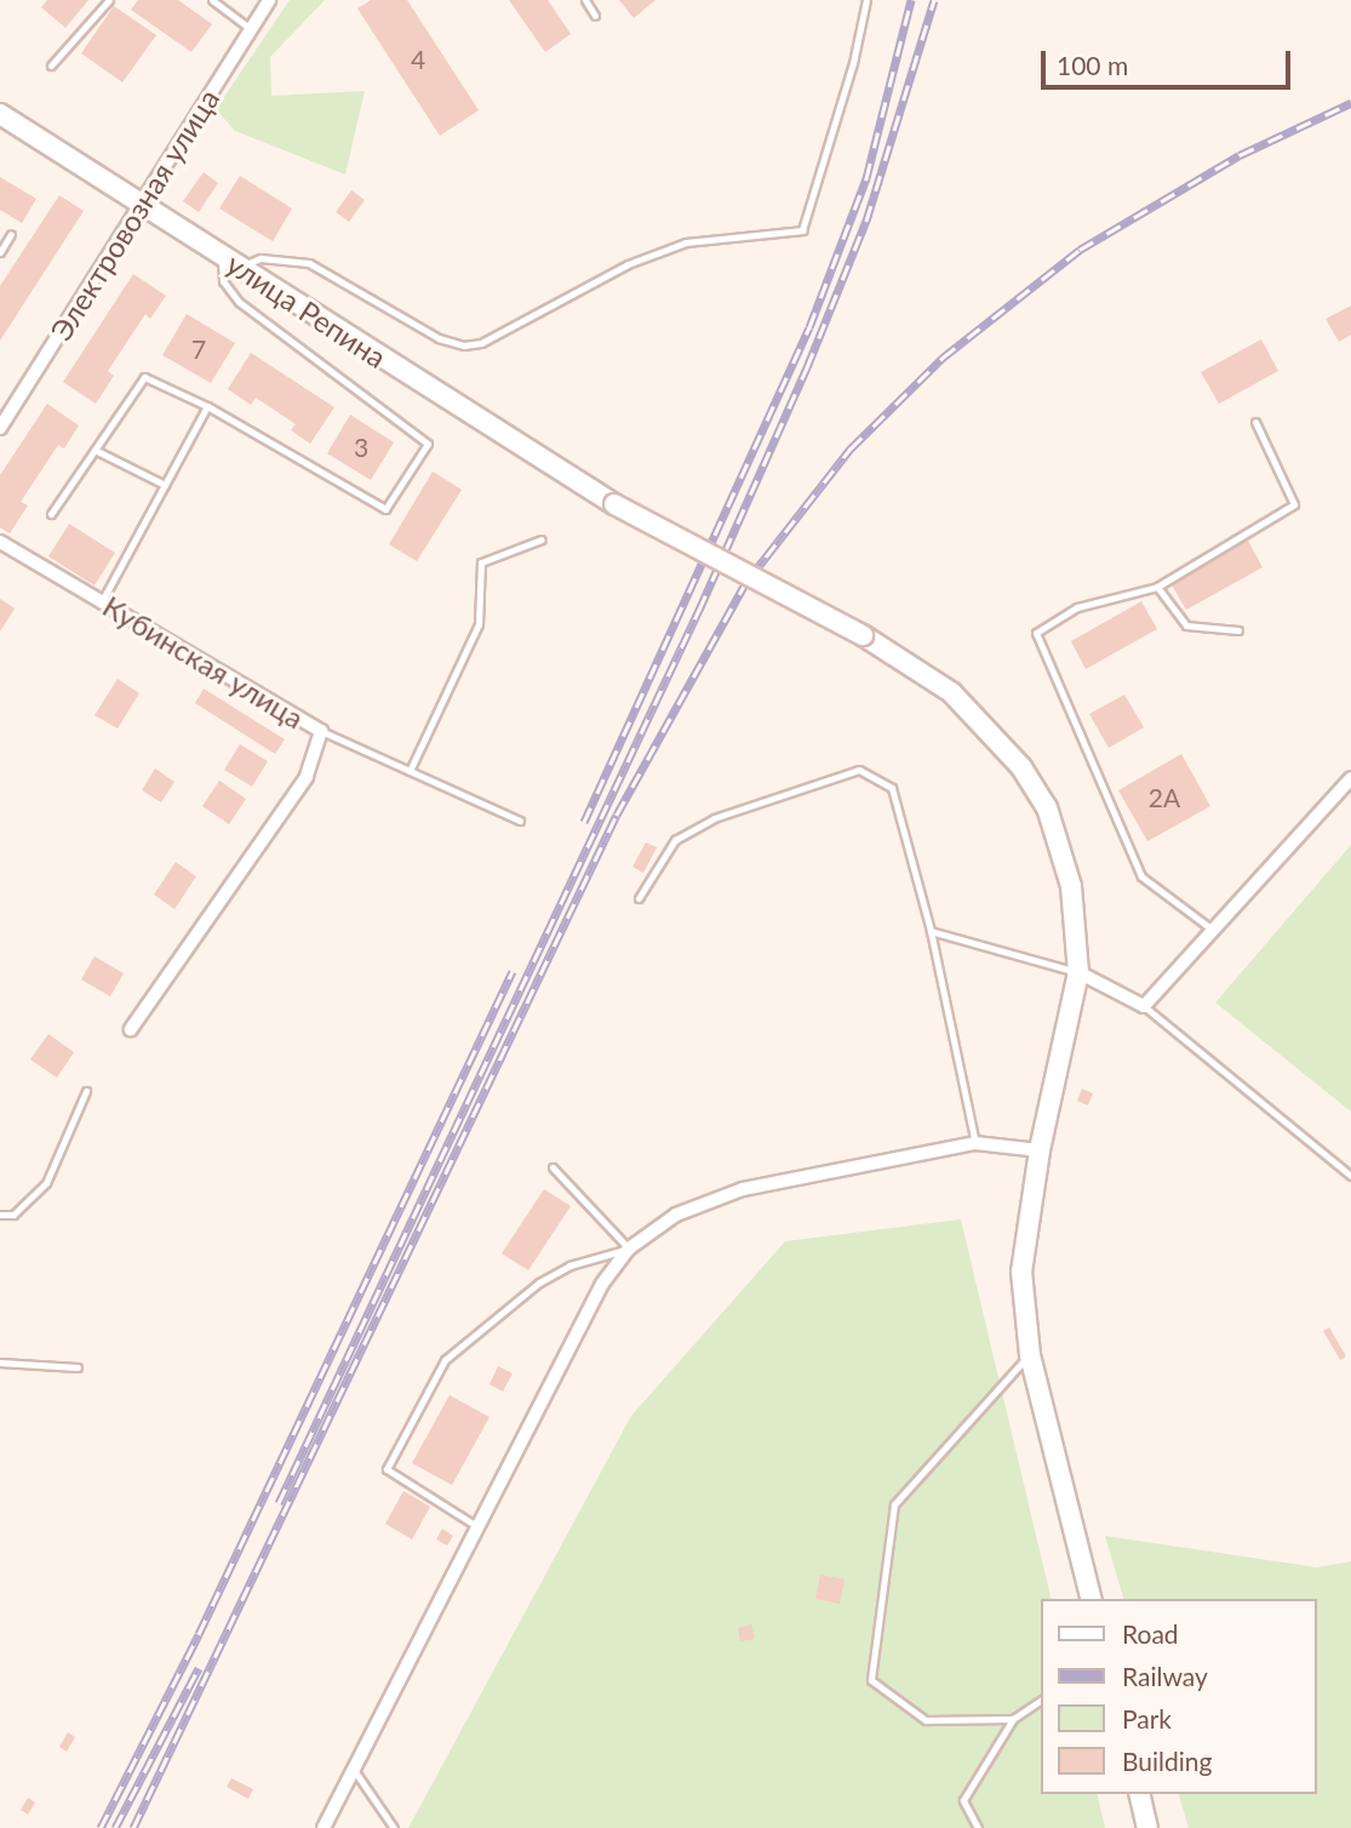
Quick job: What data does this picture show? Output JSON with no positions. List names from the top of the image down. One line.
{"streets":{"main road":["улица Репина"],"street":["Электровозная улица","Кубинская улица"]},"crossings":[["Электровозная улица","улица Репина"]],"house_numbers":["4","7","3","2А"],"legend":["Road","Railway","Park","Building"],"scale_bar":"100 m"}
